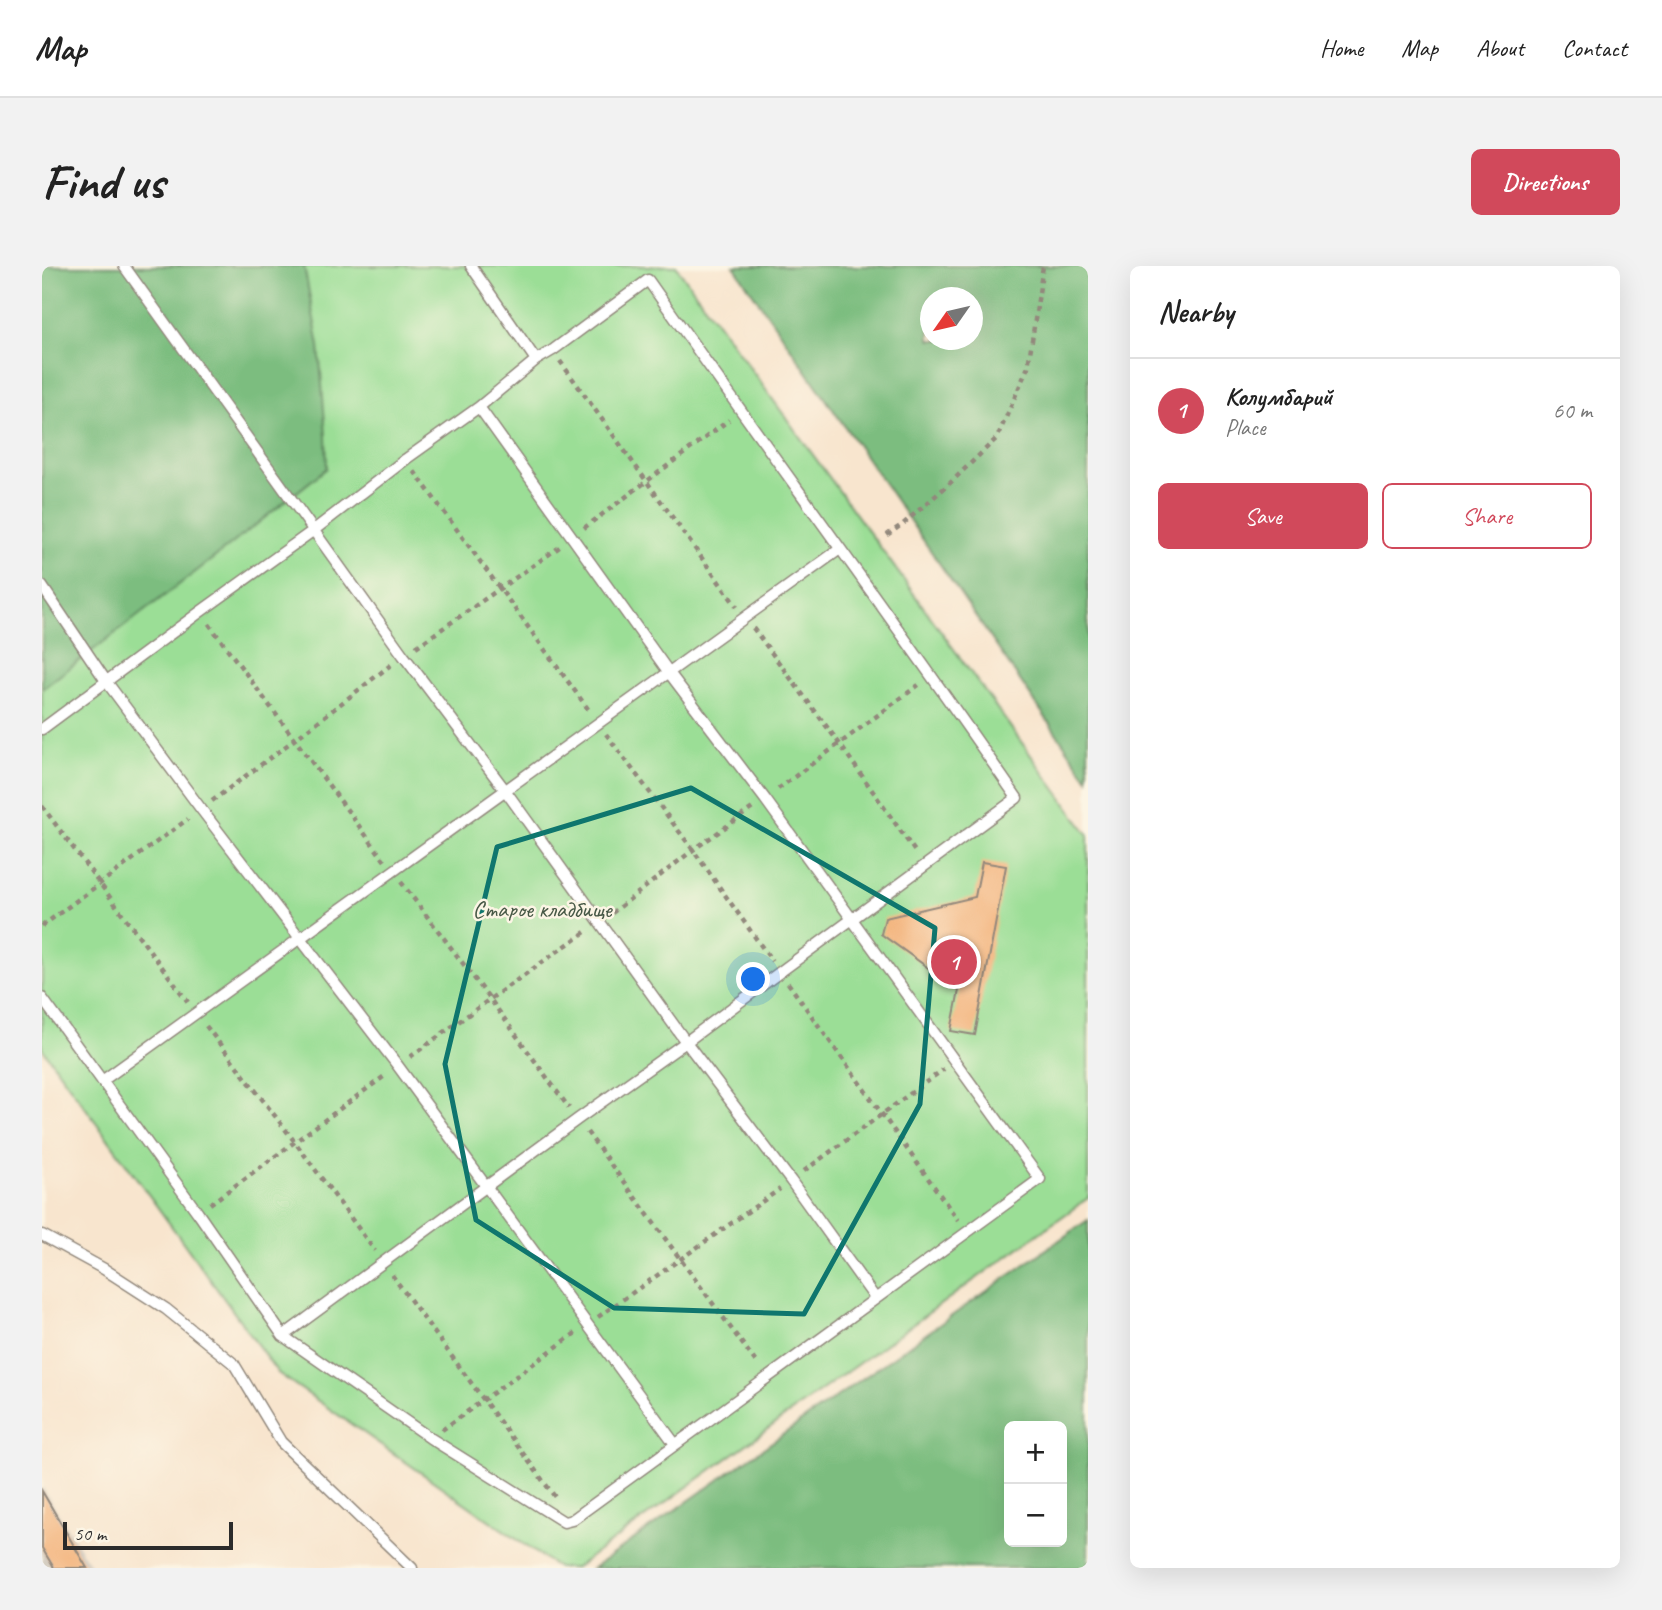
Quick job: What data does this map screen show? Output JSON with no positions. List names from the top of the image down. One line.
{"parks":["Старое кладбище"],"scale_bar":"50 m","north":"bottom left","page":{"header":"Map","nav":["Home","Map","About","Contact"],"buttons":["Directions",["Save","Share"]],"title":"Find us","heading":"Nearby","list":[{"mark":"1","name":"Колумбарий","note":"Place","value":"60 m"}],"pins":"1","map_buttons":["+","−"],"scale":"50 m"}}
